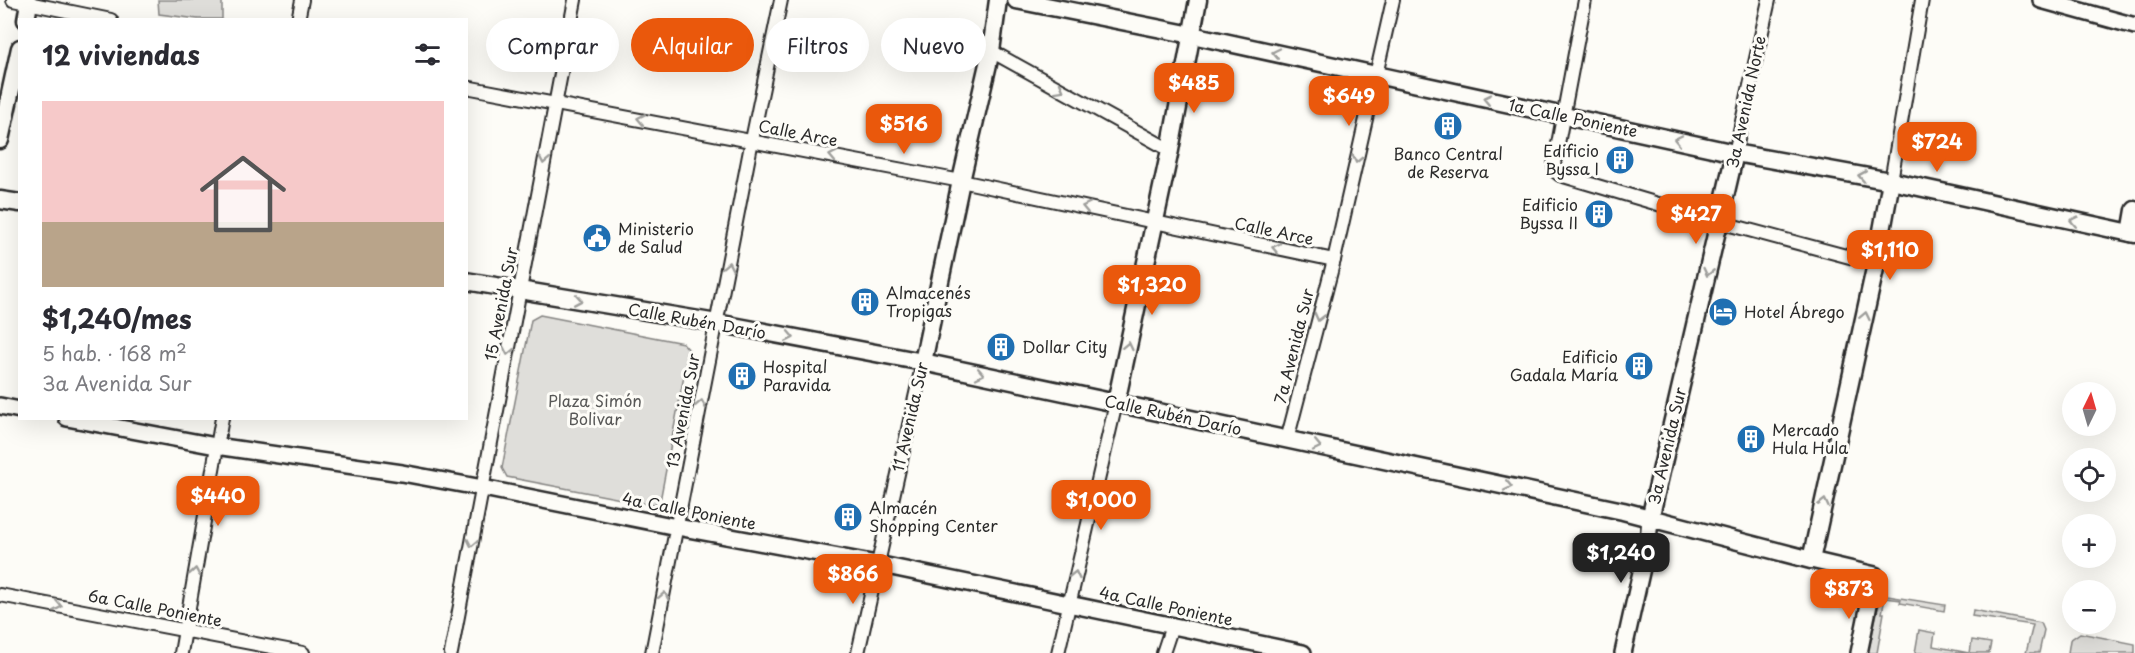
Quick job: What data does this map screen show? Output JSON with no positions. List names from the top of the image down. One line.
{"streets":{"main road":["3a Avenida Norte","1a Calle Poniente","Calle Rubén Darío","11 Avenida Sur","3a Avenida Sur"],"street":["Calle Arce","15 Avenida Sur","7a Avenida Sur","13 Avenida Sur","4a Calle Poniente","6a Calle Poniente"]},"crossings":[["3a Avenida Norte","1a Calle Poniente"],["3a Avenida Norte","3a Avenida Sur"],["1a Calle Poniente","7a Avenida Sur"],["Calle Arce","15 Avenida Sur"],["Calle Arce","7a Avenida Sur"],["Calle Arce","13 Avenida Sur"],["Calle Arce","11 Avenida Sur"],["15 Avenida Sur","Calle Rubén Darío"],["15 Avenida Sur","4a Calle Poniente"],["Calle Rubén Darío","7a Avenida Sur"],["Calle Rubén Darío","13 Avenida Sur"],["Calle Rubén Darío","11 Avenida Sur"],["Calle Rubén Darío","3a Avenida Sur"],["13 Avenida Sur","4a Calle Poniente"],["11 Avenida Sur","4a Calle Poniente"]],"one_way":["3a Avenida Norte","1a Calle Poniente","Calle Arce","15 Avenida Sur","Calle Rubén Darío","7a Avenida Sur","13 Avenida Sur","6a Calle Poniente"],"parks":["Plaza Simón Bolivar"],"places":{"building":["Banco Central de Reserva","Edificio Byssa I","Edificio Byssa II","Almacenés Tropigas","Dollar City","Edificio Gadala María","Hospital Paravida","Mercado Hula Hula","Almacén Shopping Center"],"public building":["Ministerio de Salud"],"hotel":["Hotel Ábrego"]},"north":"top","page":{"chip":["Comprar","Alquilar","Filtros","Nuevo"],"heading":"12 viviendas","price":["$485","$649","$516","$724","$427","$1,110","$1,320","$440","$1,000","$1,240","$866","$873"],"list":[{"name":"$1,240/mes","note":"5 hab. · 168 m² · 3a Avenida Sur"}],"map_buttons":["+","−"]}}
